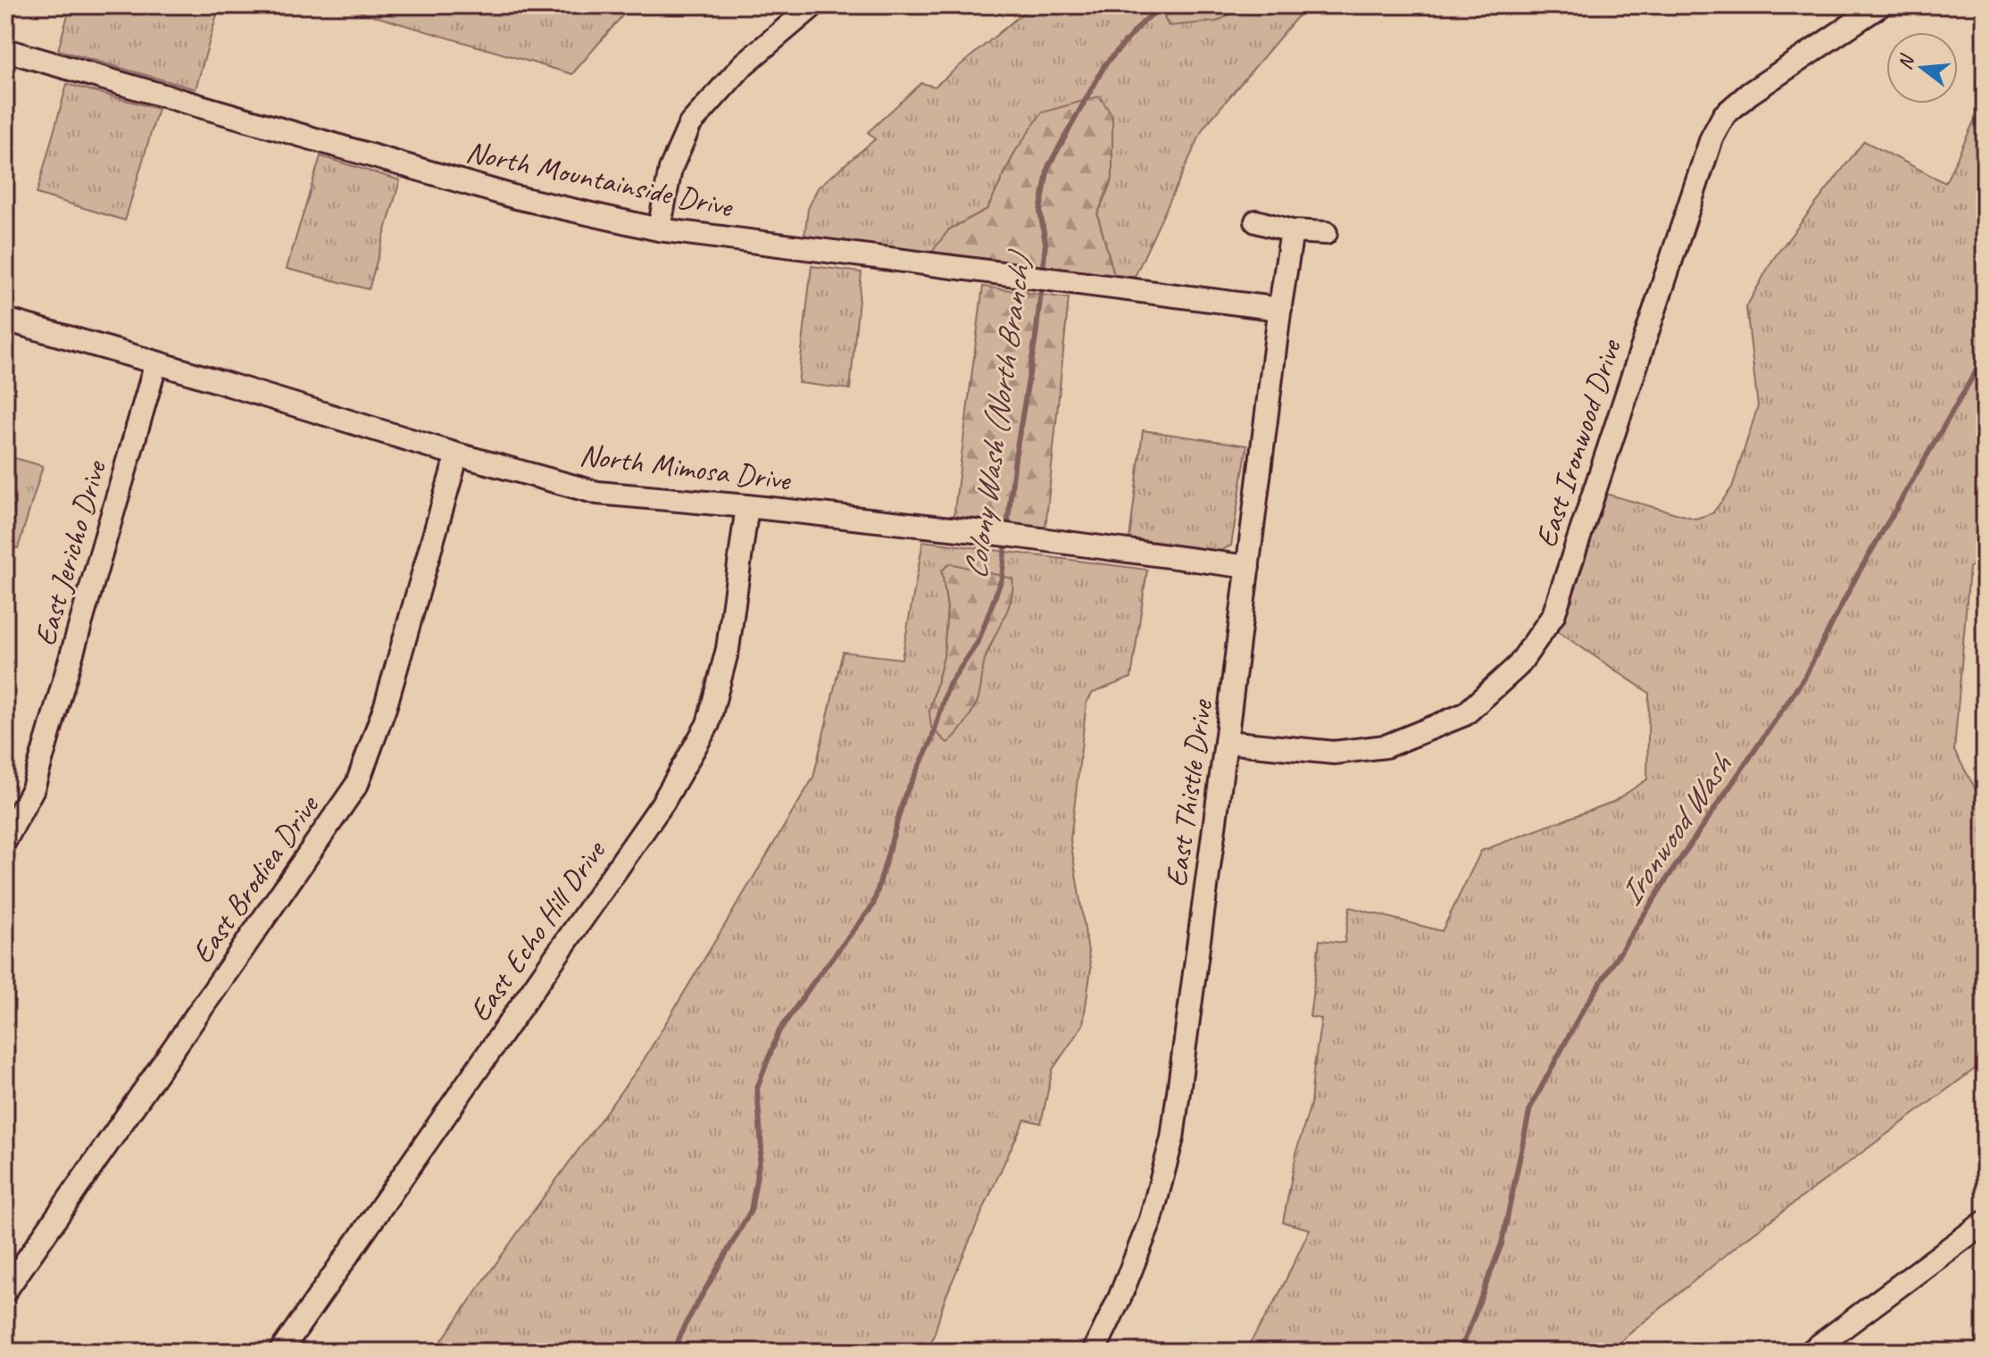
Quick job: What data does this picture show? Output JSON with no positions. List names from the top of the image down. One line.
{"streets":{"street":["North Mountainside Drive","East Ironwood Drive","North Mimosa Drive","East Jericho Drive","East Thistle Drive","East Brodiea Drive","East Echo Hill Drive"]},"crossings":[["North Mountainside Drive","East Thistle Drive"],["East Ironwood Drive","East Thistle Drive"],["North Mimosa Drive","East Jericho Drive"],["North Mimosa Drive","East Thistle Drive"],["North Mimosa Drive","East Brodiea Drive"],["North Mimosa Drive","East Echo Hill Drive"]],"water":["Colony Wash (North Branch)","Ironwood Wash"],"north":"left"}
